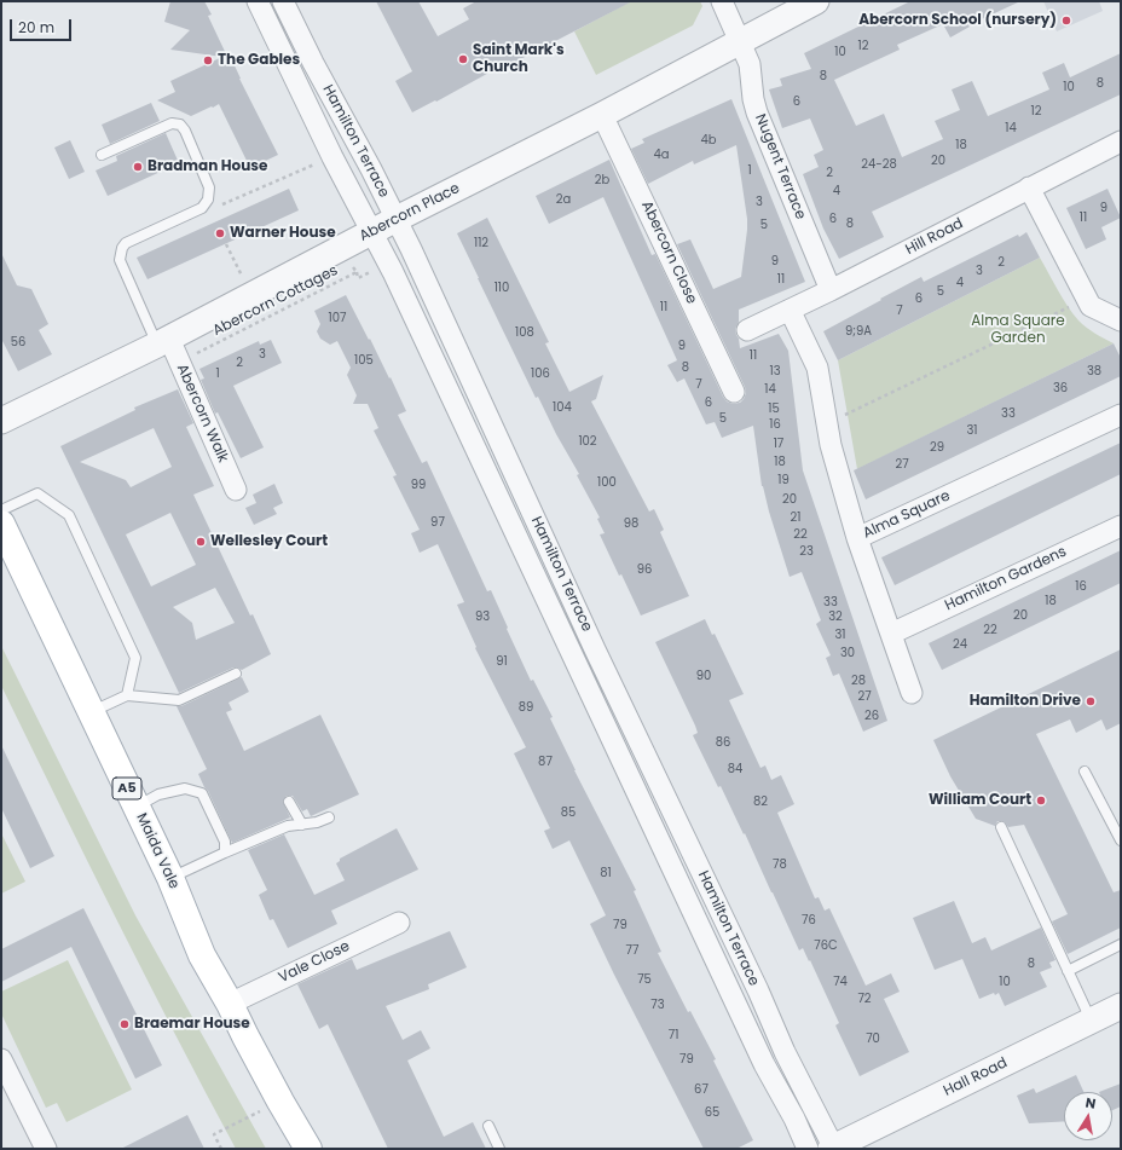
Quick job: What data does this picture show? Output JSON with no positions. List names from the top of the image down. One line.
{"streets":{"main road":["A5","Maida Vale"],"street":["Hamilton Terrace","Nugent Terrace","Abercorn Place","Hill Road","Abercorn Close","Abercorn Walk","Alma Square","Hamilton Gardens","Vale Close","Hall Road"],"path":["Abercorn Cottages"]},"crossings":[["Hamilton Terrace","Abercorn Place"],["Hamilton Terrace","Hall Road"],["Nugent Terrace","Abercorn Place"],["Nugent Terrace","Hill Road"],["Abercorn Place","Abercorn Close"],["Abercorn Place","Abercorn Cottages"],["Abercorn Place","Abercorn Walk"],["Hill Road","Alma Square"],["Abercorn Cottages","Abercorn Walk"],["Maida Vale","Vale Close"]],"parks":["Alma Square Garden"],"places":["Abercorn School (nursery)","Saint Mark's Church","The Gables","Bradman House","Warner House","Wellesley Court","Hamilton Drive","William Court","Braemar House"],"house_numbers":["12","10","8","8","10","6","12","14","4b","18","4a","20","24-28","1","2","2b","4","2a","3","9","11","6","8","5","112","9","2","3","11","4","110","5","6","11","7","107","9;9A","108","56","9","3","11","105","2","8","13","38","1","106","7","36","14","6","104","15","33","5","16","31","102","17","29","18","27","19","100","99","20","21","97","98","22","23","96","16","18","33","20","93","32","22","31","24","30","91","90","28","27","89","26","86","87","84","82","85","78","81","76","79","76C","77","8","75","74","10","72","73","71","70","79","67","65"],"scale_bar":"20 m","north":"top"}
